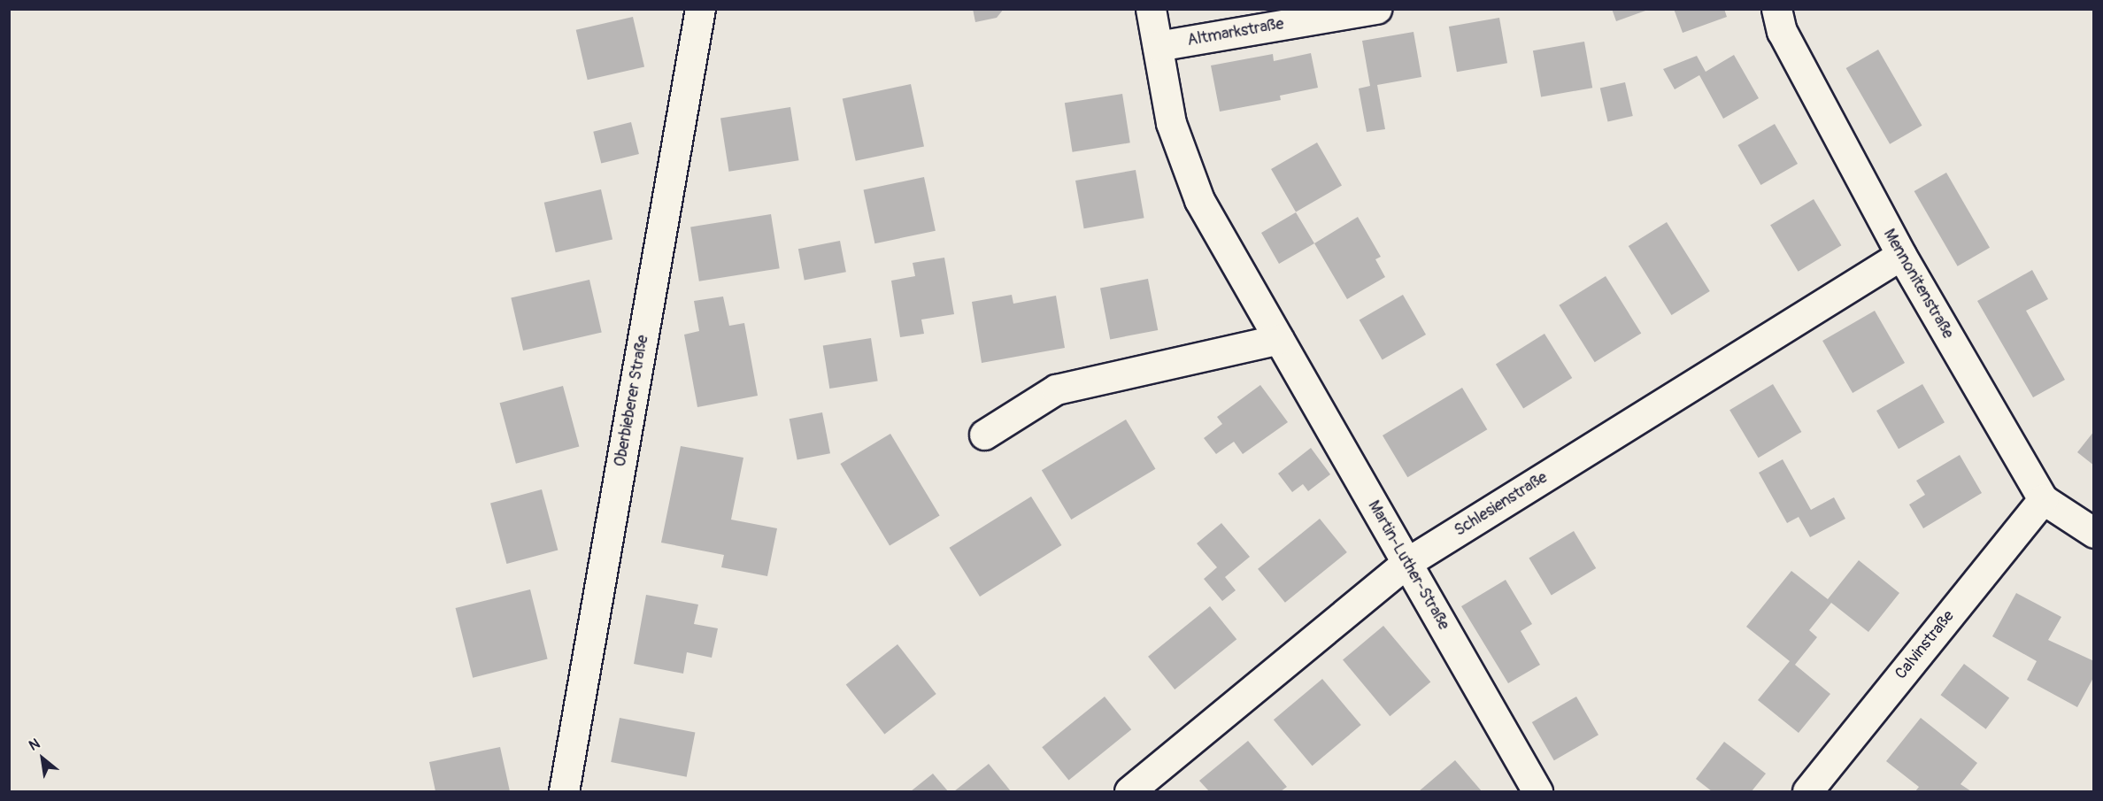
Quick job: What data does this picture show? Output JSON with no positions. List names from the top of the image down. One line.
{"streets":{"street":["Altmarkstraße","Mennonitenstraße","Oberbieberer Straße","Schlesienstraße","Martin-Luther-Straße","Calvinstraße"]},"crossings":[["Altmarkstraße","Martin-Luther-Straße"],["Mennonitenstraße","Schlesienstraße"],["Mennonitenstraße","Calvinstraße"],["Schlesienstraße","Martin-Luther-Straße"]],"north":"top left"}
